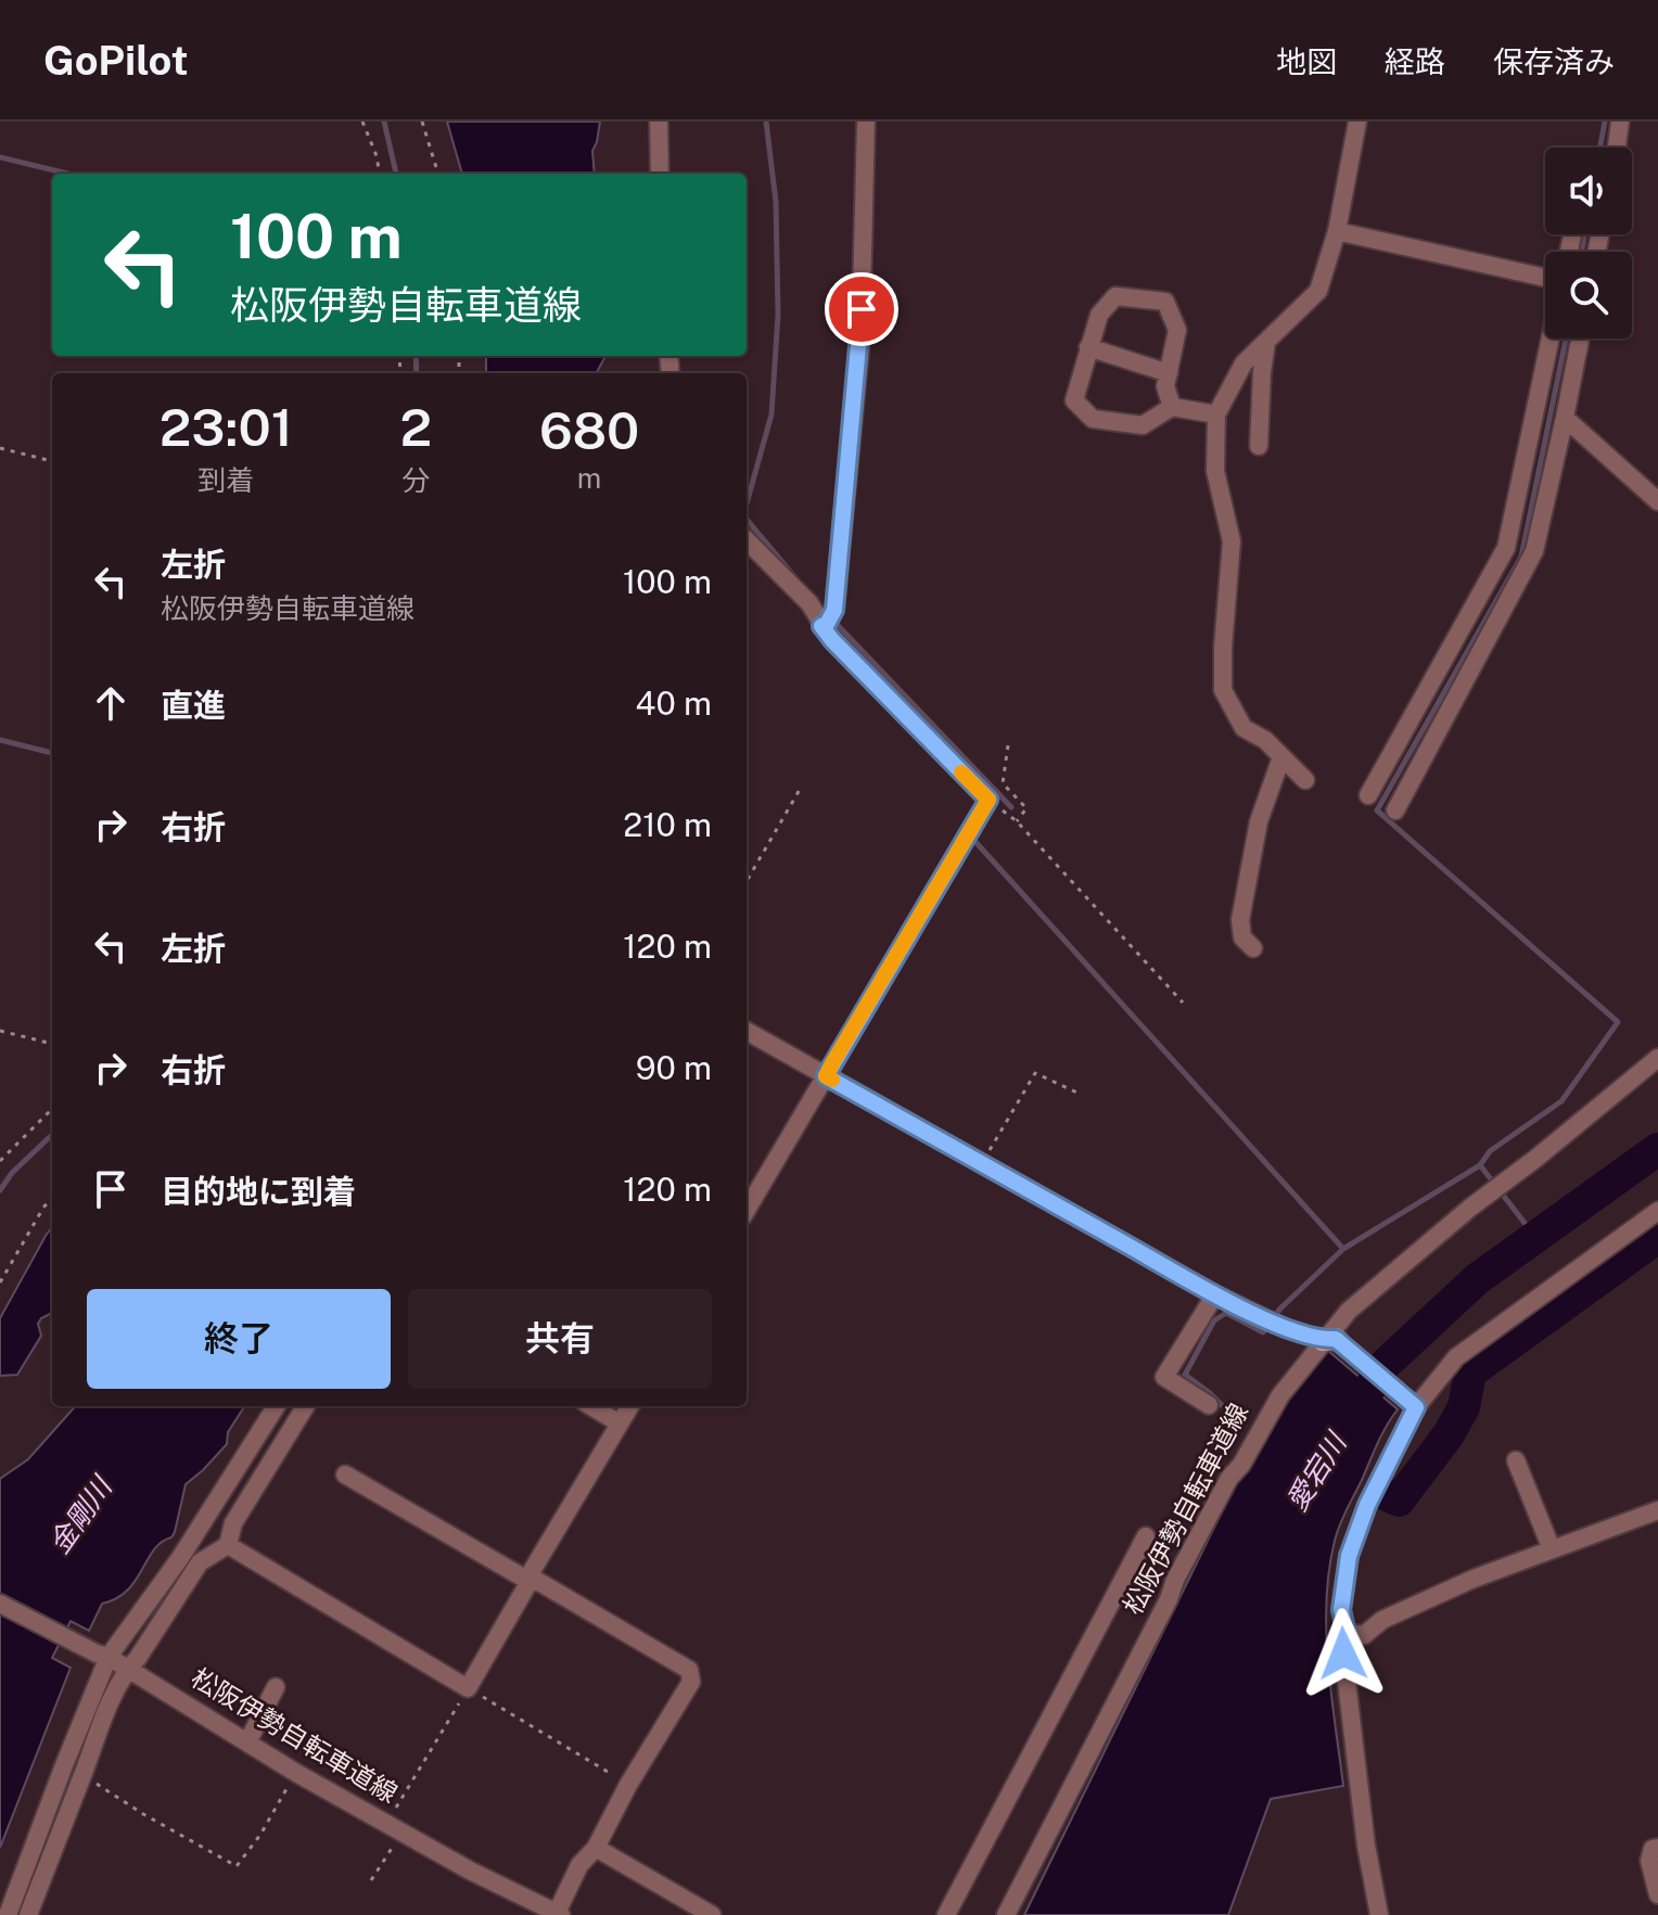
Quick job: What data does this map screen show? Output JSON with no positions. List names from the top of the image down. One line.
{"streets":{"street":["松阪伊勢自転車道線"]},"water":["愛宕川","金剛川"],"page":{"header":"GoPilot","nav":["地図","経路","保存済み"],"turn":["100 m","松阪伊勢自転車道線"],"eta":["23:01","到着","2","分","680","m"],"list":[{"name":"左折","note":"松阪伊勢自転車道線","value":"100 m"},{"name":"直進","value":"40 m"},{"name":"右折","value":"210 m"},{"name":"左折","value":"120 m"},{"name":"右折","value":"90 m"},{"name":"目的地に到着","value":"120 m"}],"buttons":["終了","共有"]}}
